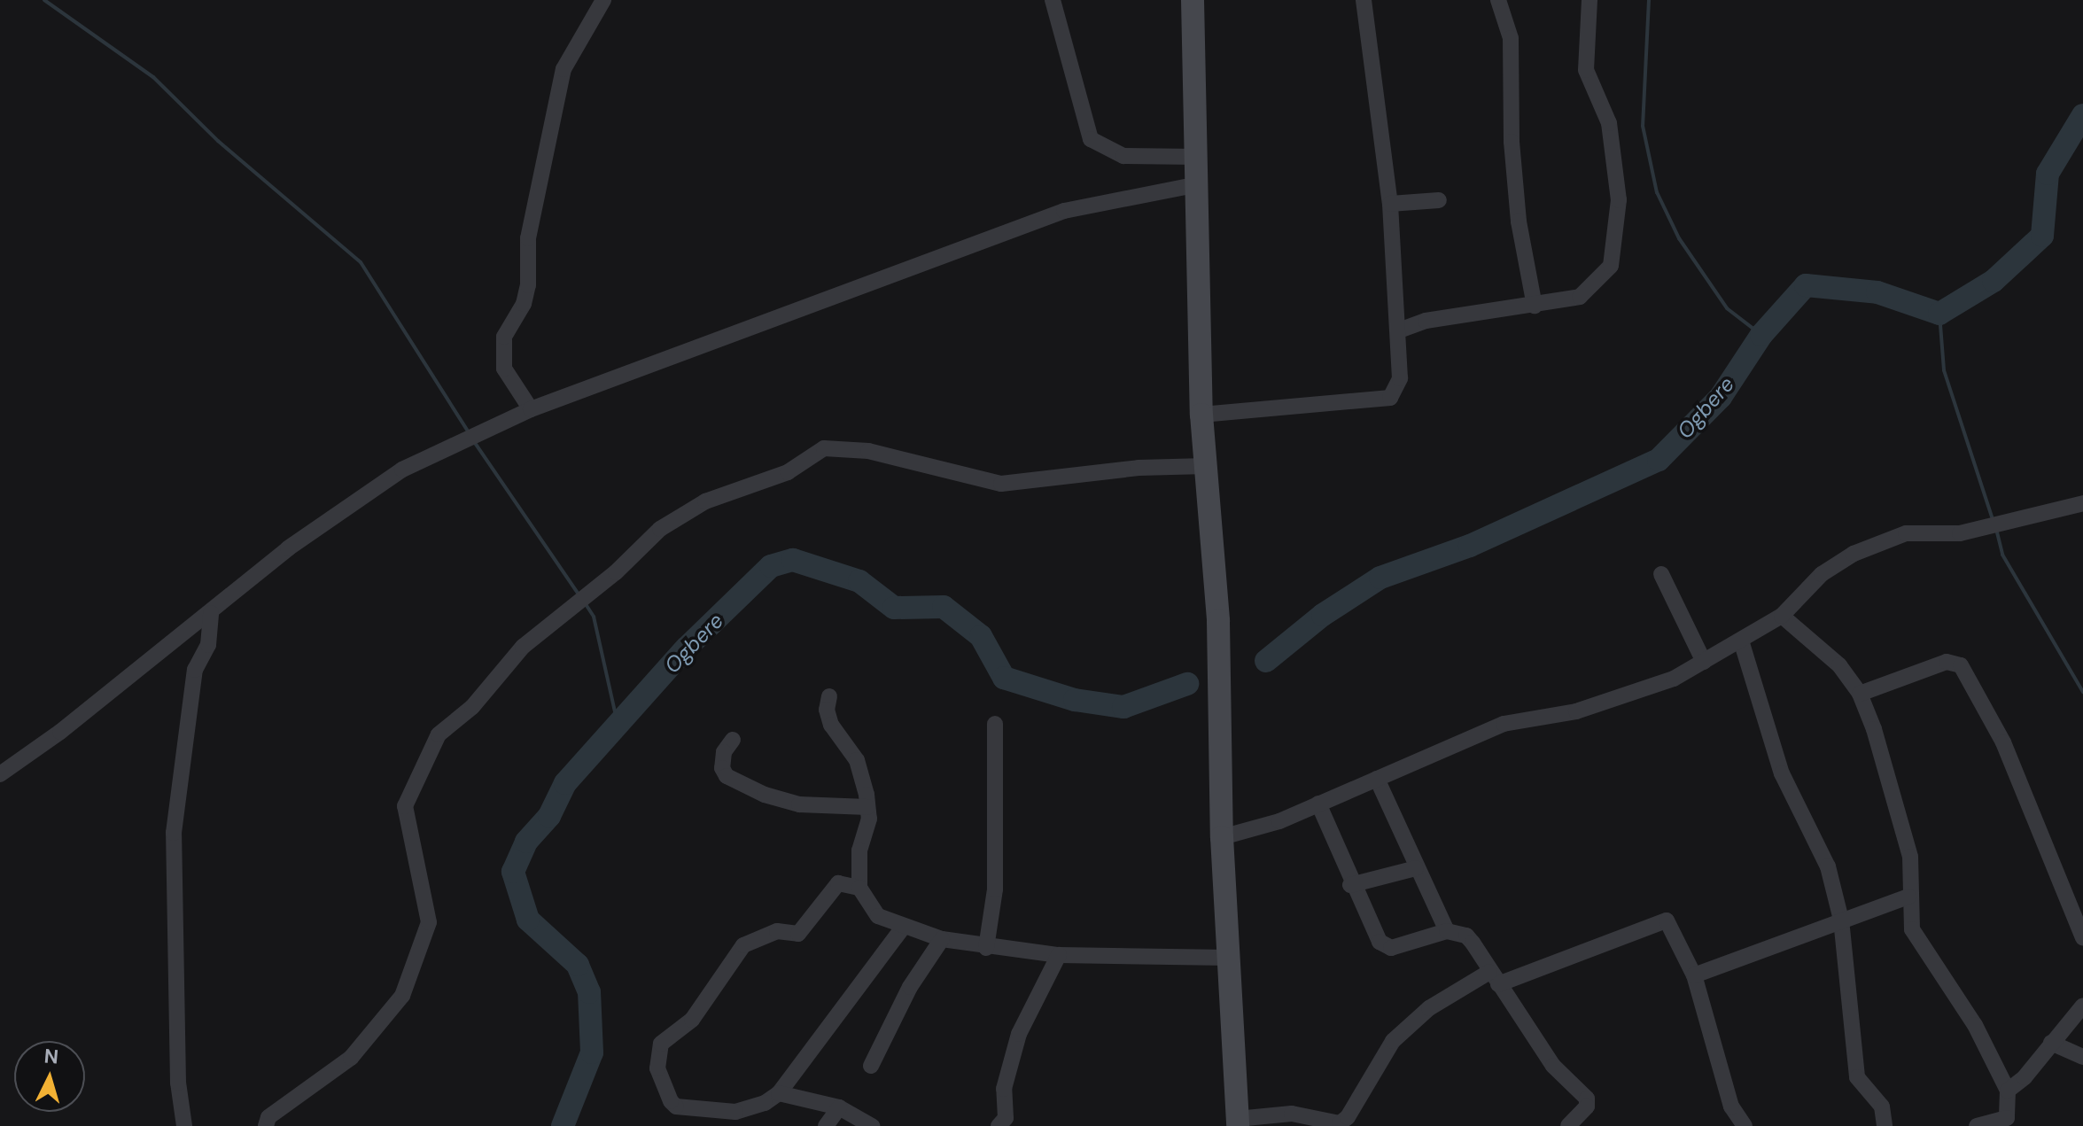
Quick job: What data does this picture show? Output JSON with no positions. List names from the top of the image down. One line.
{"water":["Ogbere"],"north":"top"}
